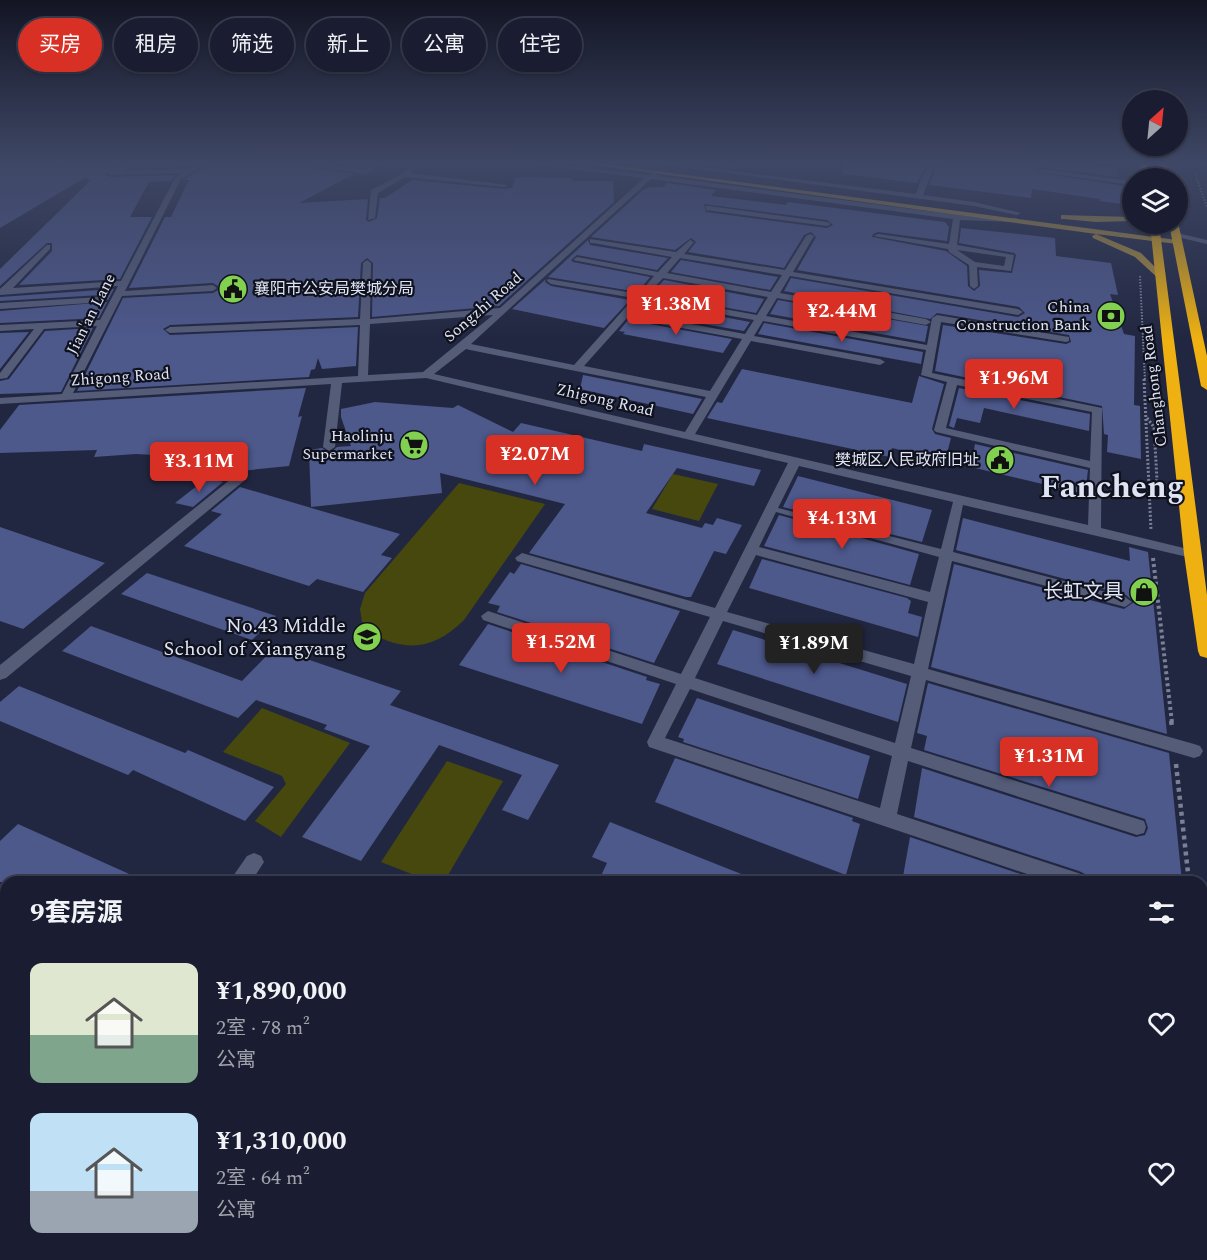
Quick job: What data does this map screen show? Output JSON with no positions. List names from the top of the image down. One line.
{"streets":{"highway":["Changhong Road"],"street":["Songzhi Road","Jian'an Lane","Zhigong Road"]},"crossings":[["Songzhi Road","Zhigong Road"],["Jian'an Lane","Zhigong Road"],["Zhigong Road","Changhong Road"]],"districts":["Fancheng"],"places":{"public building":["襄阳市公安局樊城分局","樊城区人民政府旧址"],"bank":["China Construction Bank"],"supermarket":["Haolinju Supermarket"],"shop":["长虹文具"],"school or university":["No.43 Middle School of Xiangyang"]},"north":"top right","page":{"chip":["买房","租房","筛选","新上","公寓","住宅"],"price":["¥1.38M","¥2.44M","¥1.96M","¥2.07M","¥3.11M","¥4.13M","¥1.52M","¥1.89M","¥1.31M"],"heading":"9套房源","list":[{"name":"¥1,890,000","note":"2室 · 78 m² · 公寓"},{"name":"¥1,310,000","note":"2室 · 64 m² · 公寓"}]}}
